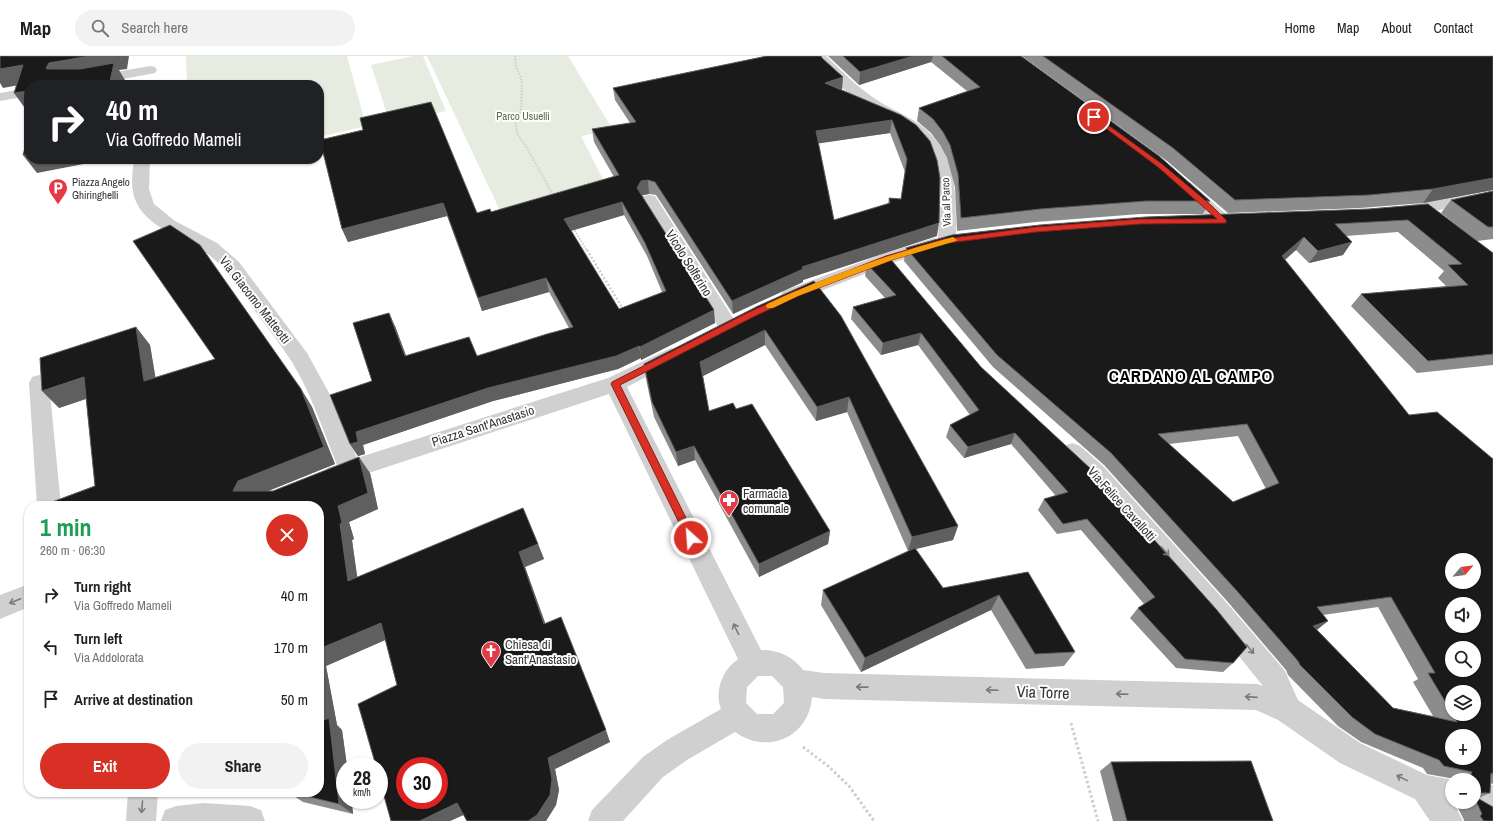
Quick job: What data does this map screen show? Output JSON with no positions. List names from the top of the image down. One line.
{"streets":{"street":["Via al Parco","Vicolo Solferino","Via Giacomo Matteotti","Piazza Sant'Anastasio","Via Felice Cavallotti","Via Torre"]},"crossings":[["Via Giacomo Matteotti","Piazza Sant'Anastasio"],["Via Felice Cavallotti","Via Torre"]],"one_way":["Via Felice Cavallotti","Via Torre"],"districts":["CARDANO AL CAMPO"],"parks":["Parco Usuelli"],"places":{"parking":["Piazza Angelo Ghiringhelli"],"pharmacy":["Farmacia comunale"],"church":["Chiesa di Sant'Anastasio"]},"north":"top right","page":{"header":"Map","search":"Search here","nav":["Home","Map","About","Contact"],"turn":["40 m","Via Goffredo Mameli"],"heading":["1 min","260 m · 06:30"],"map_buttons":["+","−"],"list":[{"name":"Turn right","note":"Via Goffredo Mameli","value":"40 m"},{"name":"Turn left","note":"Via Addolorata","value":"170 m"},{"name":"Arrive at destination","value":"50 m"}],"buttons":["Exit","Share"],"speed":"28 km/h","limit":"30"}}
